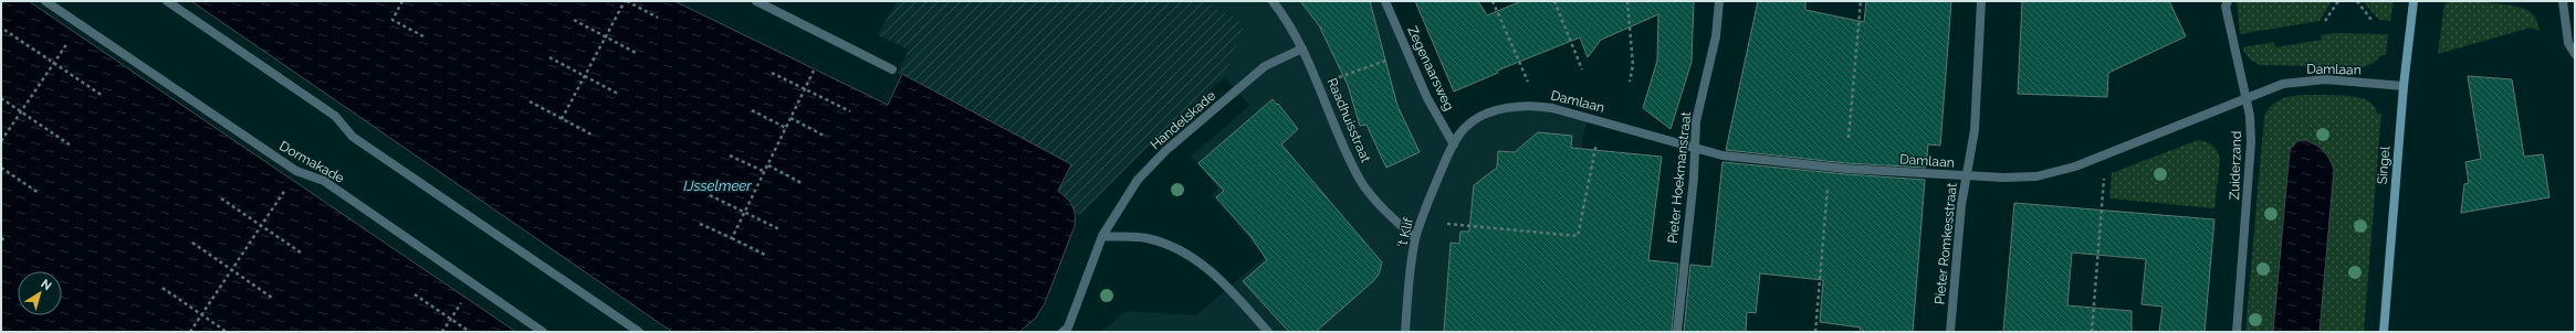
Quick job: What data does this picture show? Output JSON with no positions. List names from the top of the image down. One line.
{"streets":{"main road":["Singel"],"street":["Zegenaarsweg","Damlaan","Handelskade","Raadhuisstraat","Dormakade","Zuiderzand","Pieter Hoekmanstraat","'t Klif","Pieter Romkesstraat"]},"crossings":[["Zegenaarsweg","Damlaan"],["Zegenaarsweg","'t Klif"],["Damlaan","Zuiderzand"],["Damlaan","Singel"],["Damlaan","Pieter Hoekmanstraat"],["Damlaan","'t Klif"],["Damlaan","Pieter Romkesstraat"],["Handelskade","Raadhuisstraat"],["Raadhuisstraat","'t Klif"]],"water":["IJsselmeer"],"north":"top right"}
